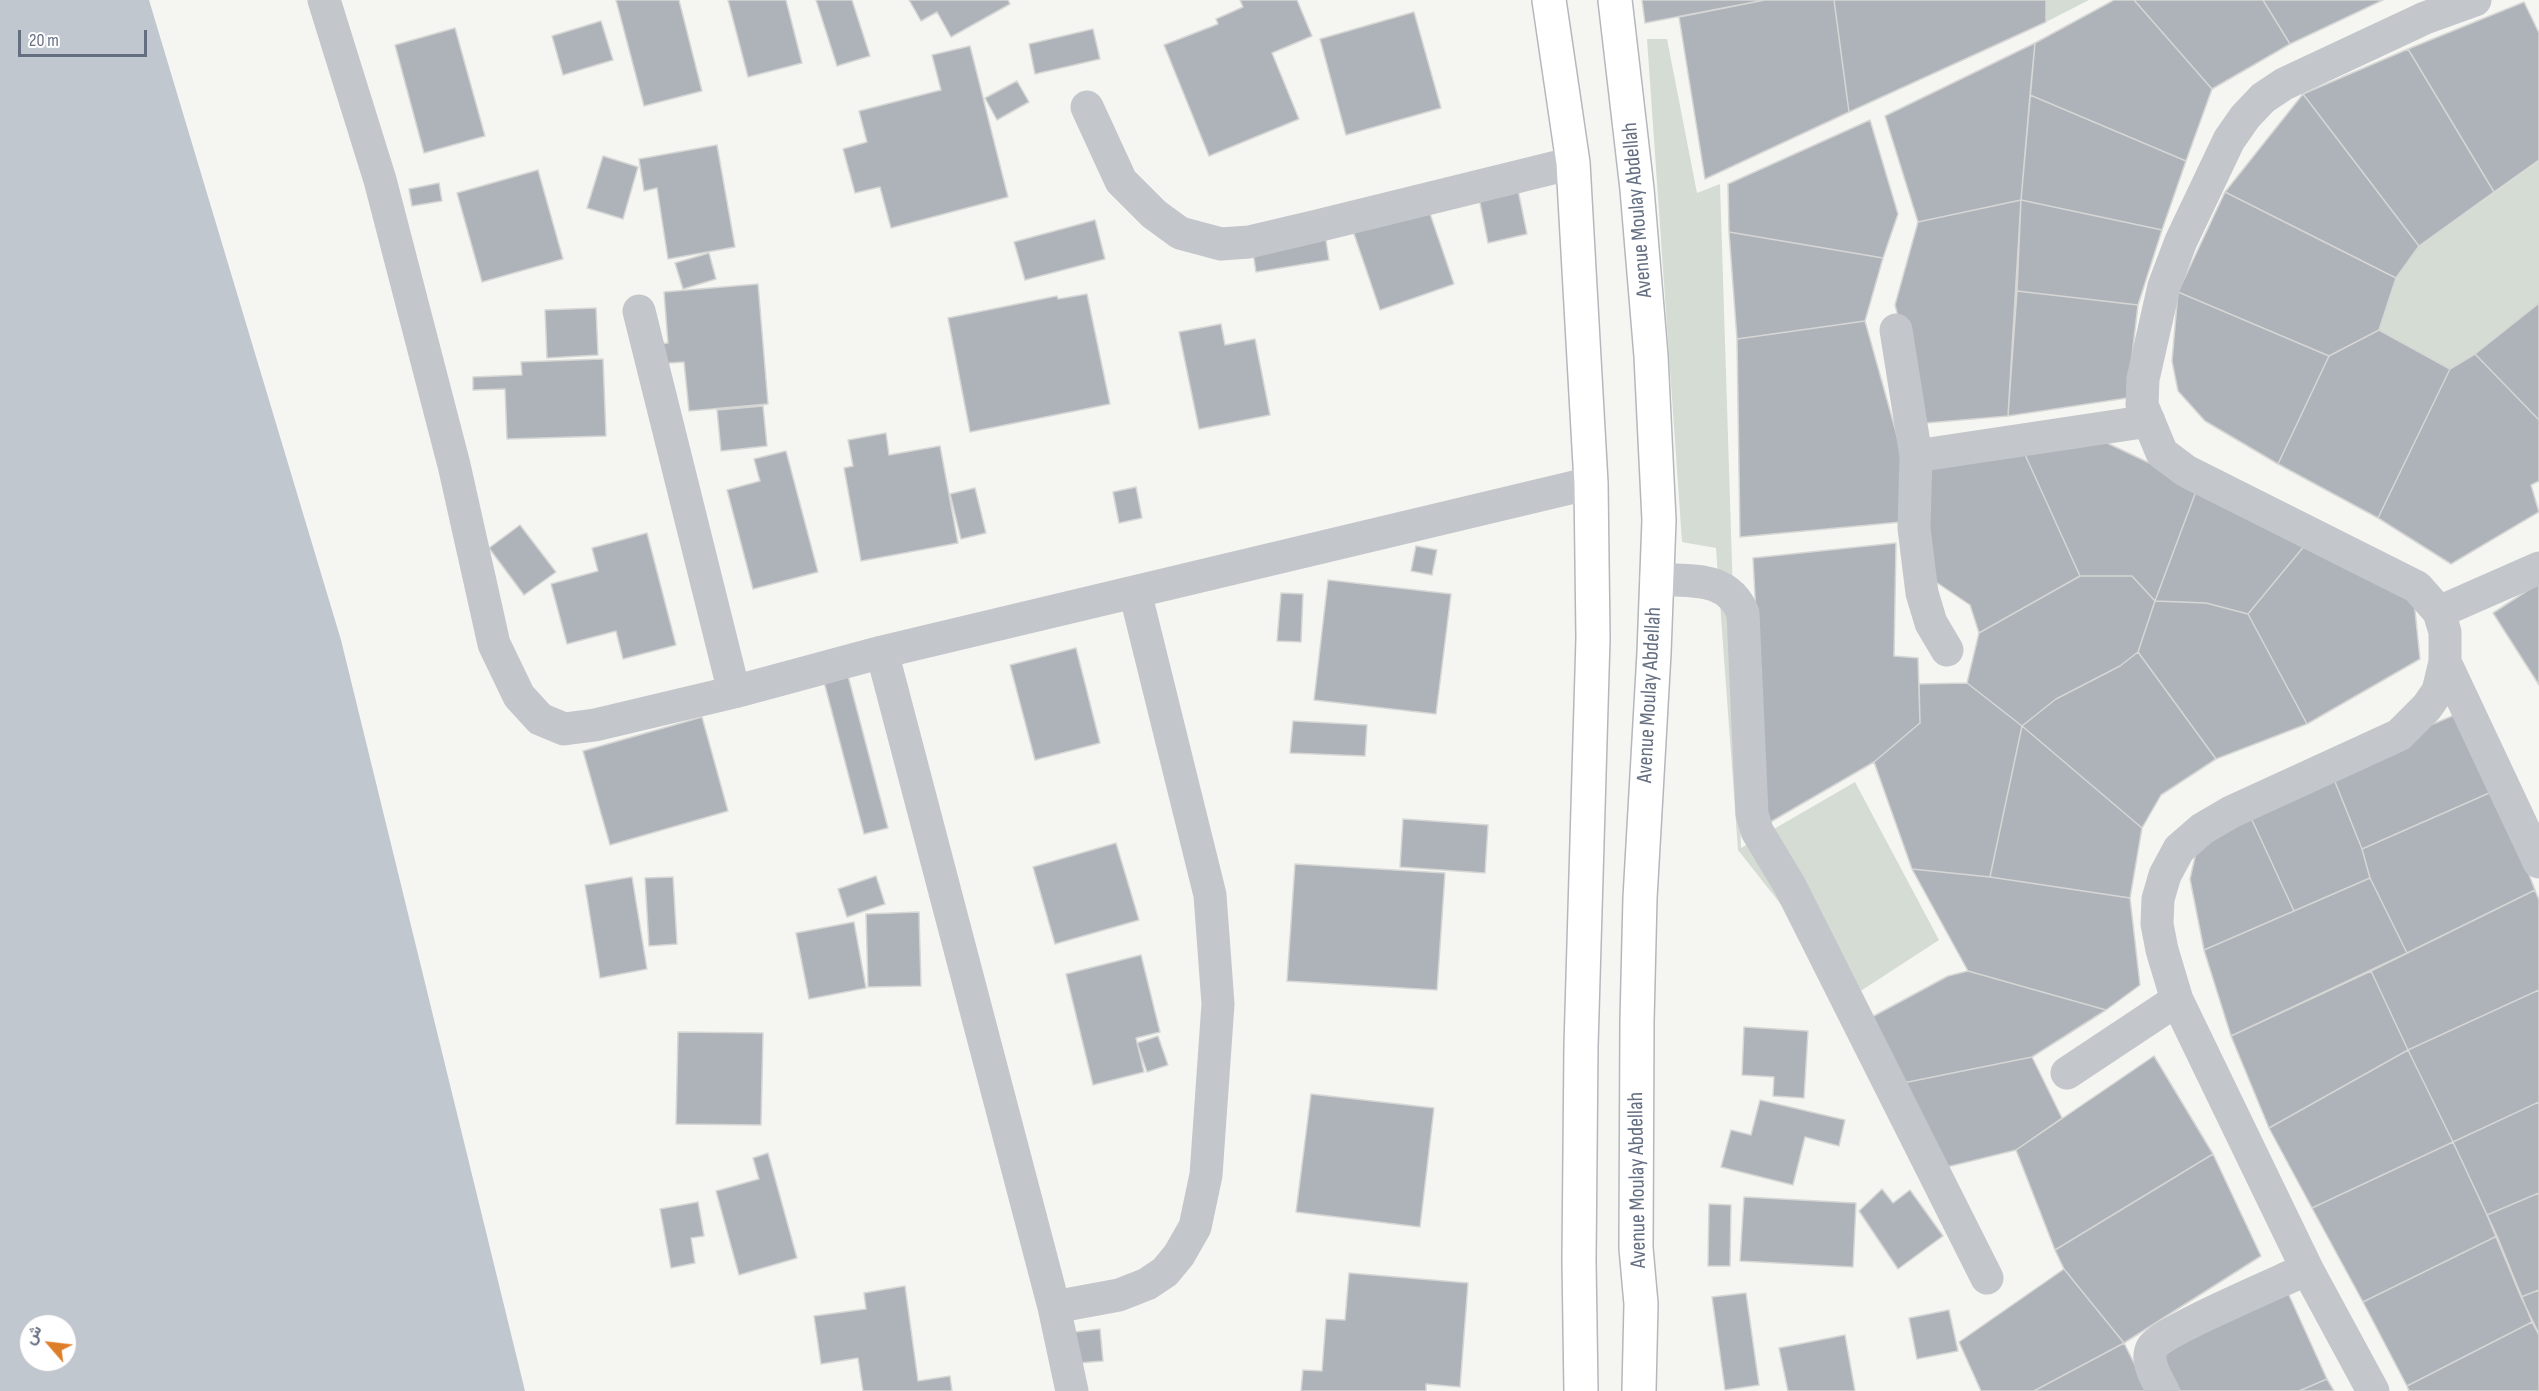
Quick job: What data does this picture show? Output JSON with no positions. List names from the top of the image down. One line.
{"streets":{"main road":["Avenue Moulay Abdellah"]},"scale_bar":"20 m","north":"top left"}
